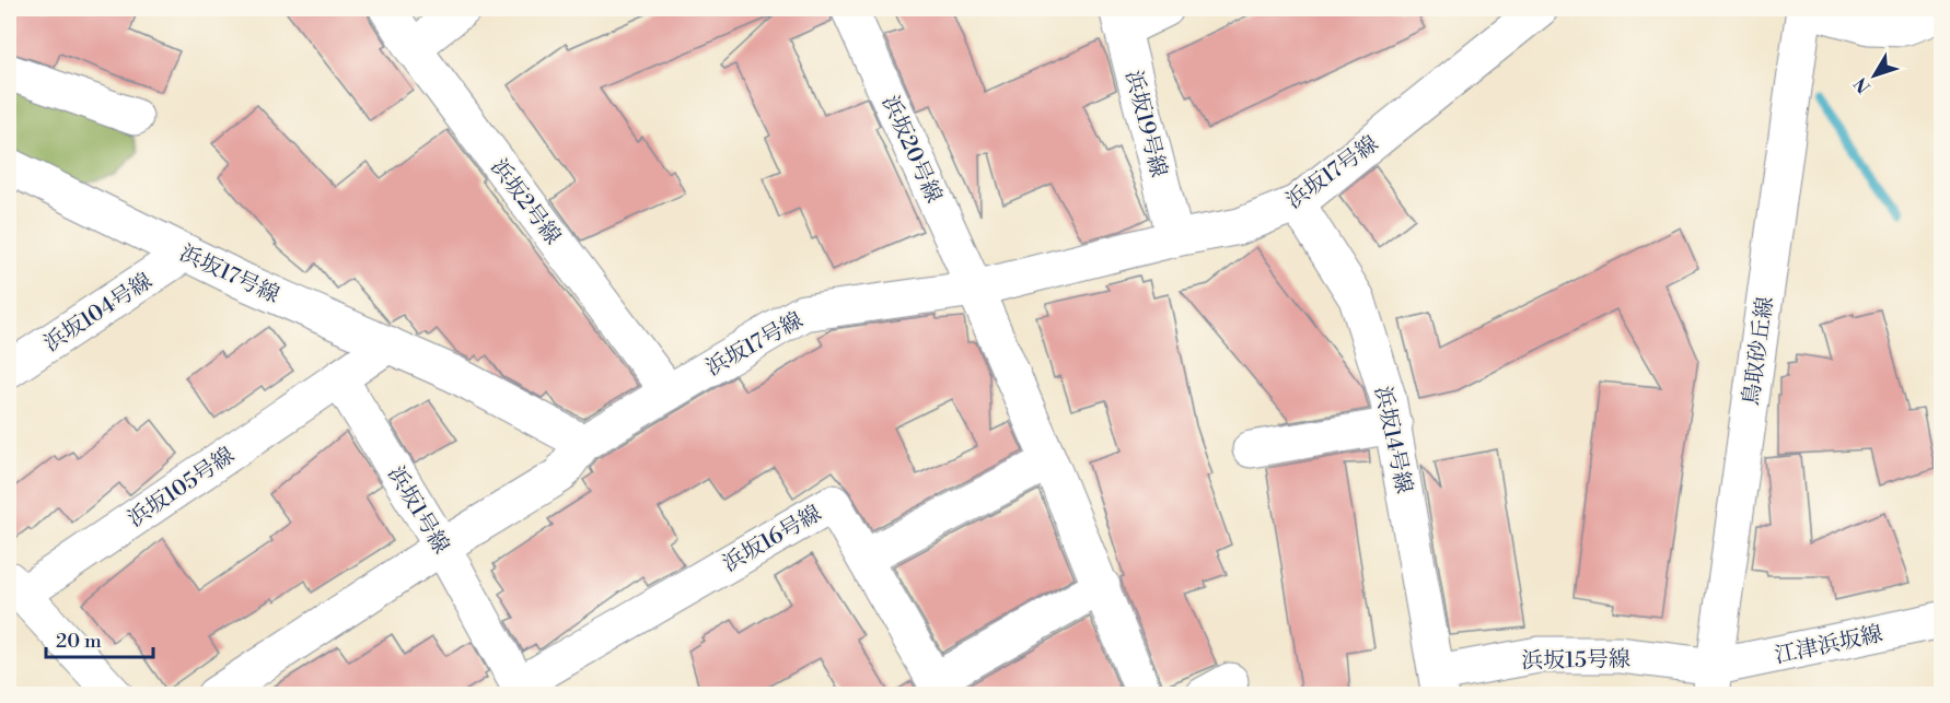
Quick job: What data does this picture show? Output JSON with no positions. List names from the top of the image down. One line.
{"streets":{"street":["浜坂19号線","浜坂20号線","浜坂17号線","浜坂2号線","浜坂104号線","鳥取砂丘線","浜坂14号線","浜坂105号線","浜坂1号線","浜坂16号線","江津浜坂線","浜坂15号線"]},"crossings":[["浜坂19号線","浜坂17号線"],["浜坂20号線","浜坂17号線"],["浜坂17号線","浜坂2号線"],["浜坂17号線","浜坂104号線"],["浜坂17号線","浜坂14号線"],["鳥取砂丘線","江津浜坂線"],["鳥取砂丘線","浜坂15号線"],["浜坂14号線","浜坂15号線"],["浜坂105号線","浜坂1号線"],["浜坂1号線","浜坂16号線"],["江津浜坂線","浜坂15号線"]],"scale_bar":"20 m","north":"bottom left"}
